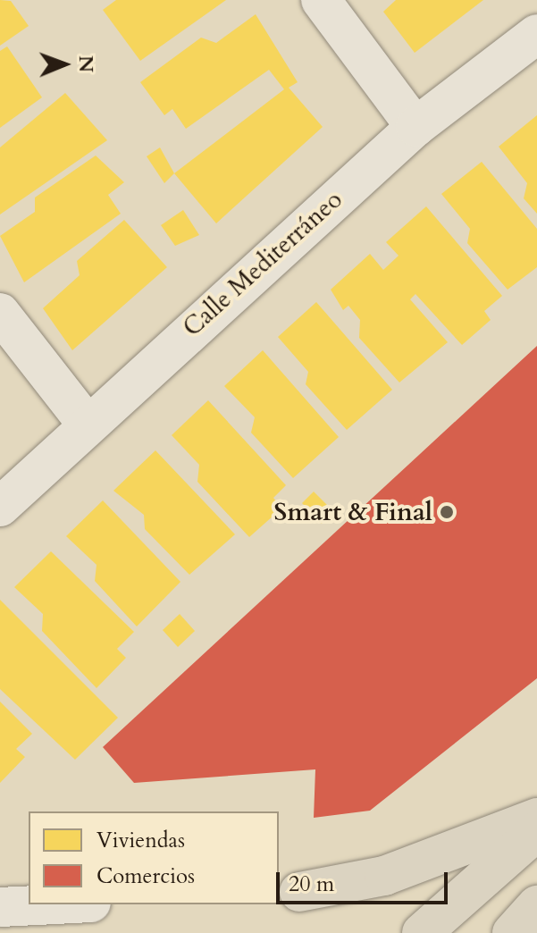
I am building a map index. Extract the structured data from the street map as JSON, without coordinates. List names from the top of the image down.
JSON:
{
  "streets": {
    "street": ["Calle Mediterráneo"]
  },
  "places": ["Smart & Final"],
  "legend": ["Viviendas", "Comercios"],
  "scale_bar": "20 m",
  "north": "right"
}
